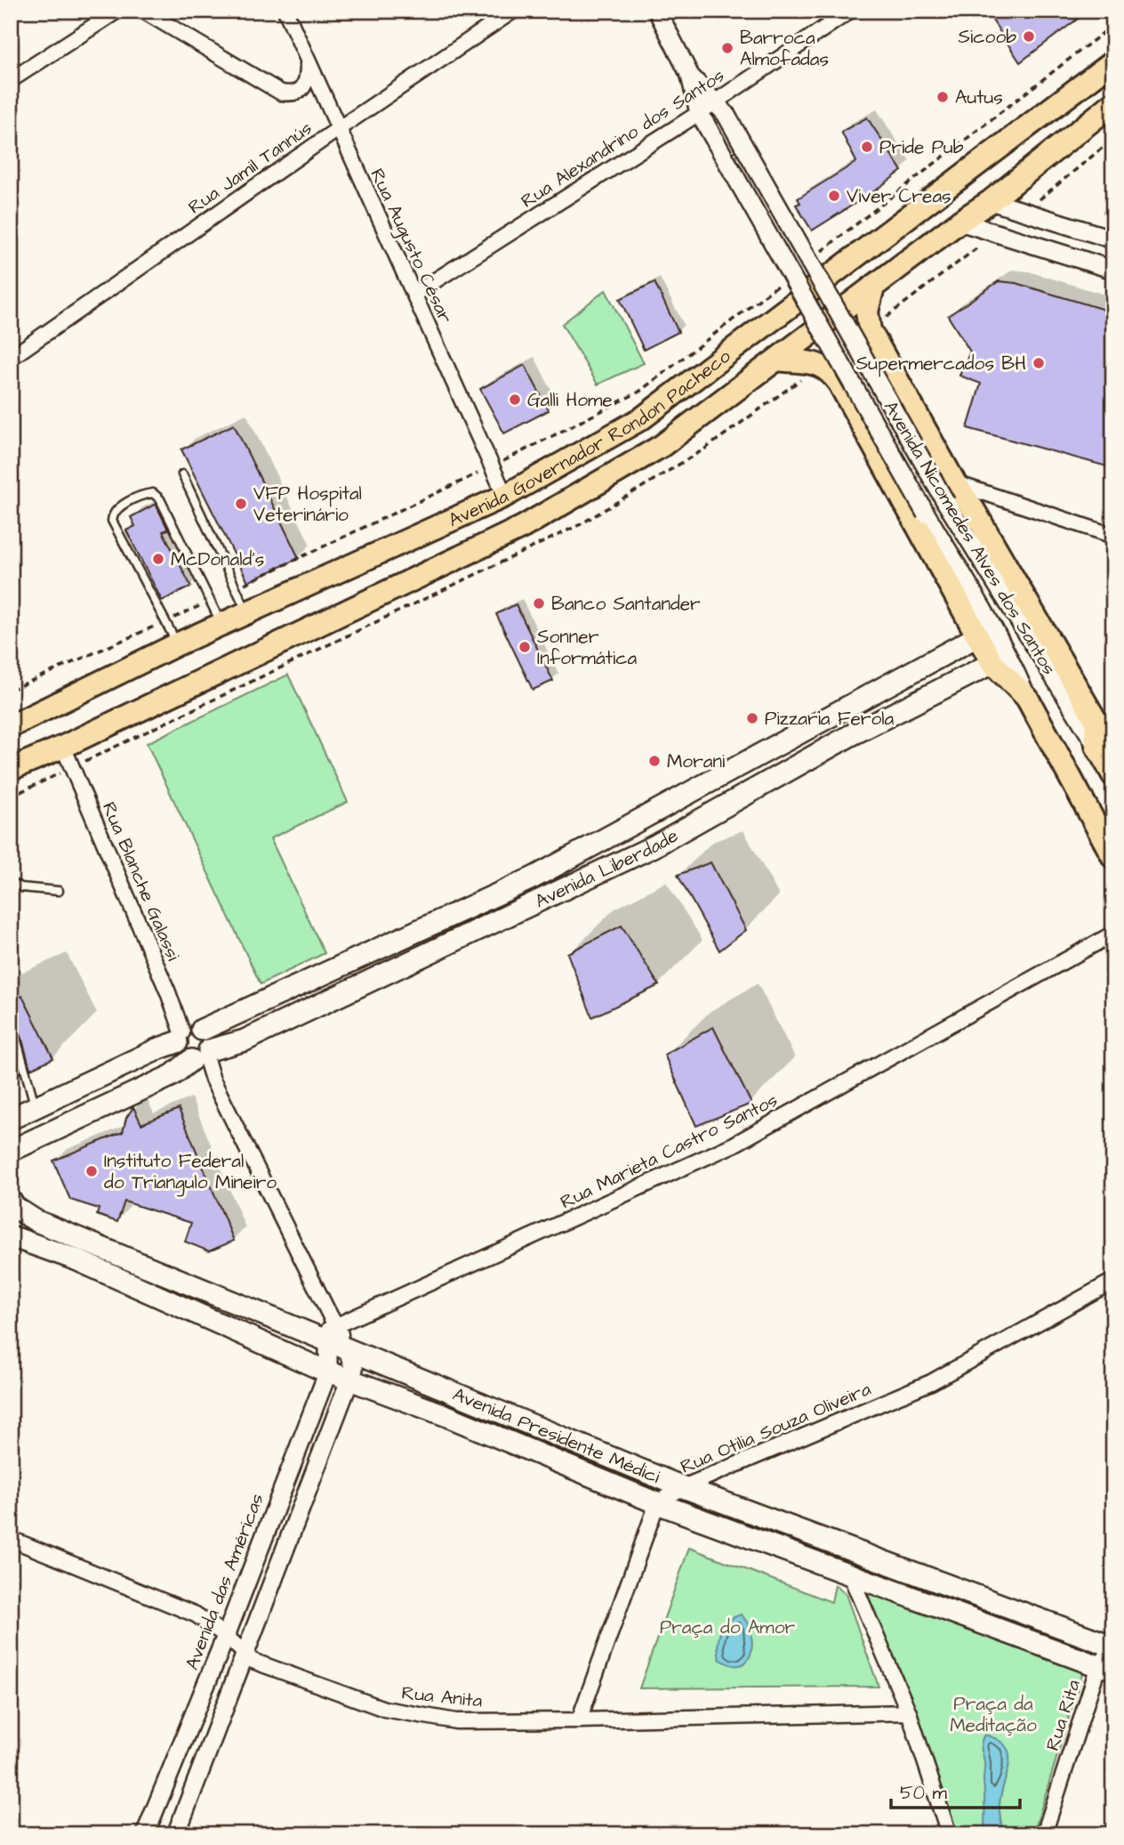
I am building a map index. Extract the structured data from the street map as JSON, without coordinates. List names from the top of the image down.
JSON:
{
  "streets": {
    "main road": [
      "Avenida Governador Rondon Pacheco",
      "Avenida Nicomedes Alves dos Santos",
      "Avenida Liberdade",
      "Avenida Presidente Médici"
    ],
    "street": [
      "Rua Alexandrino dos Santos",
      "Rua Jamil Tannús",
      "Rua Augusto César",
      "Rua Blanche Galassi",
      "Rua Marieta Castro Santos",
      "Rua Otilia Souza Oliveira",
      "Avenida das Américas",
      "Rua Anita",
      "Rua Rita"
    ]
  },
  "crossings": [
    ["Rua Alexandrino dos Santos", "Rua Augusto César"],
    ["Rua Alexandrino dos Santos", "Avenida Nicomedes Alves dos Santos"],
    ["Rua Jamil Tannús", "Rua Augusto César"],
    ["Rua Augusto César", "Avenida Governador Rondon Pacheco"],
    ["Avenida Governador Rondon Pacheco", "Avenida Nicomedes Alves dos Santos"],
    ["Avenida Governador Rondon Pacheco", "Rua Blanche Galassi"],
    ["Avenida Nicomedes Alves dos Santos", "Avenida Liberdade"],
    ["Avenida Liberdade", "Rua Blanche Galassi"],
    ["Rua Marieta Castro Santos", "Avenida Presidente Médici"],
    ["Rua Marieta Castro Santos", "Avenida das Américas"],
    ["Rua Otilia Souza Oliveira", "Avenida Presidente Médici"],
    ["Avenida Presidente Médici", "Avenida das Américas"],
    ["Avenida Presidente Médici", "Rua Rita"],
    ["Avenida das Américas", "Rua Anita"]
  ],
  "parks": ["Praça do Amor", "Praça da Meditação"],
  "places": [
    "Sicoob",
    "Barroca Almofadas",
    "Autus",
    "Pride Pub",
    "Viver Creas",
    "Supermercados BH",
    "Galli Home",
    "VFP Hospital Veterinário",
    "McDonald's",
    "Banco Santander",
    "Sonner Informática",
    "Pizzaria Ferola",
    "Morani",
    "Instituto Federal do Triangulo Mineiro"
  ],
  "scale_bar": "50 m"
}
